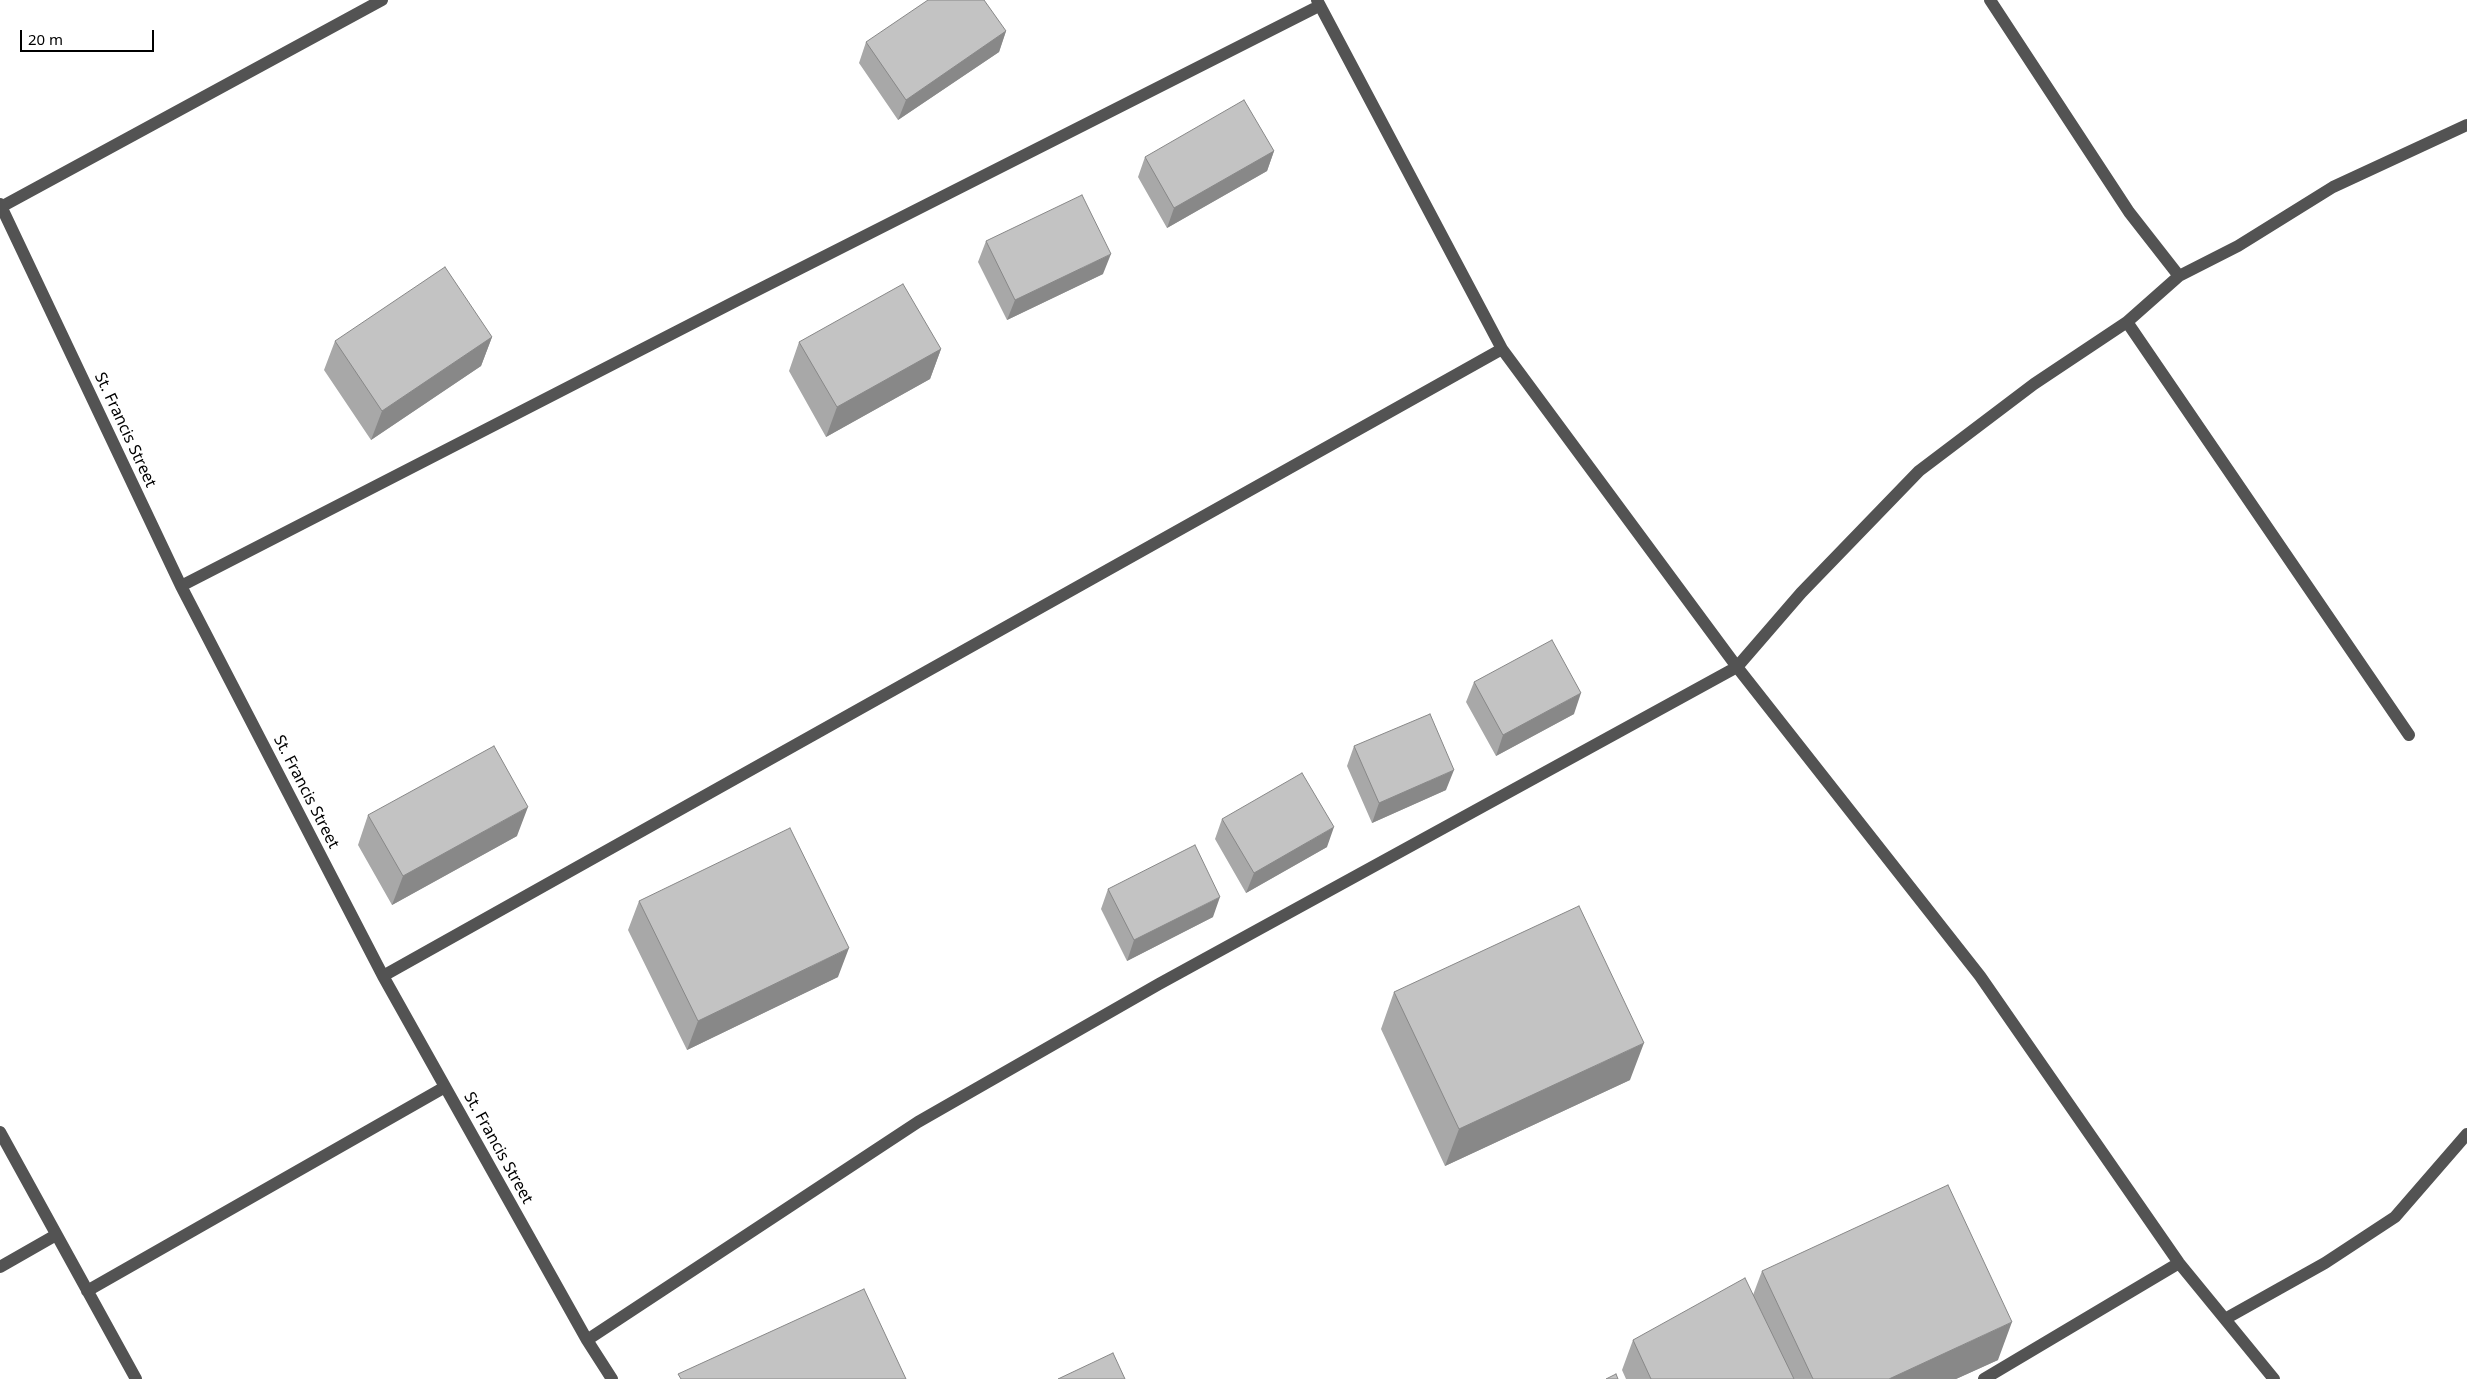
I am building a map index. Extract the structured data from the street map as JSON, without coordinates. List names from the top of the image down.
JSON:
{
  "streets": {
    "street": ["St. Francis Street"]
  },
  "scale_bar": "20 m"
}
